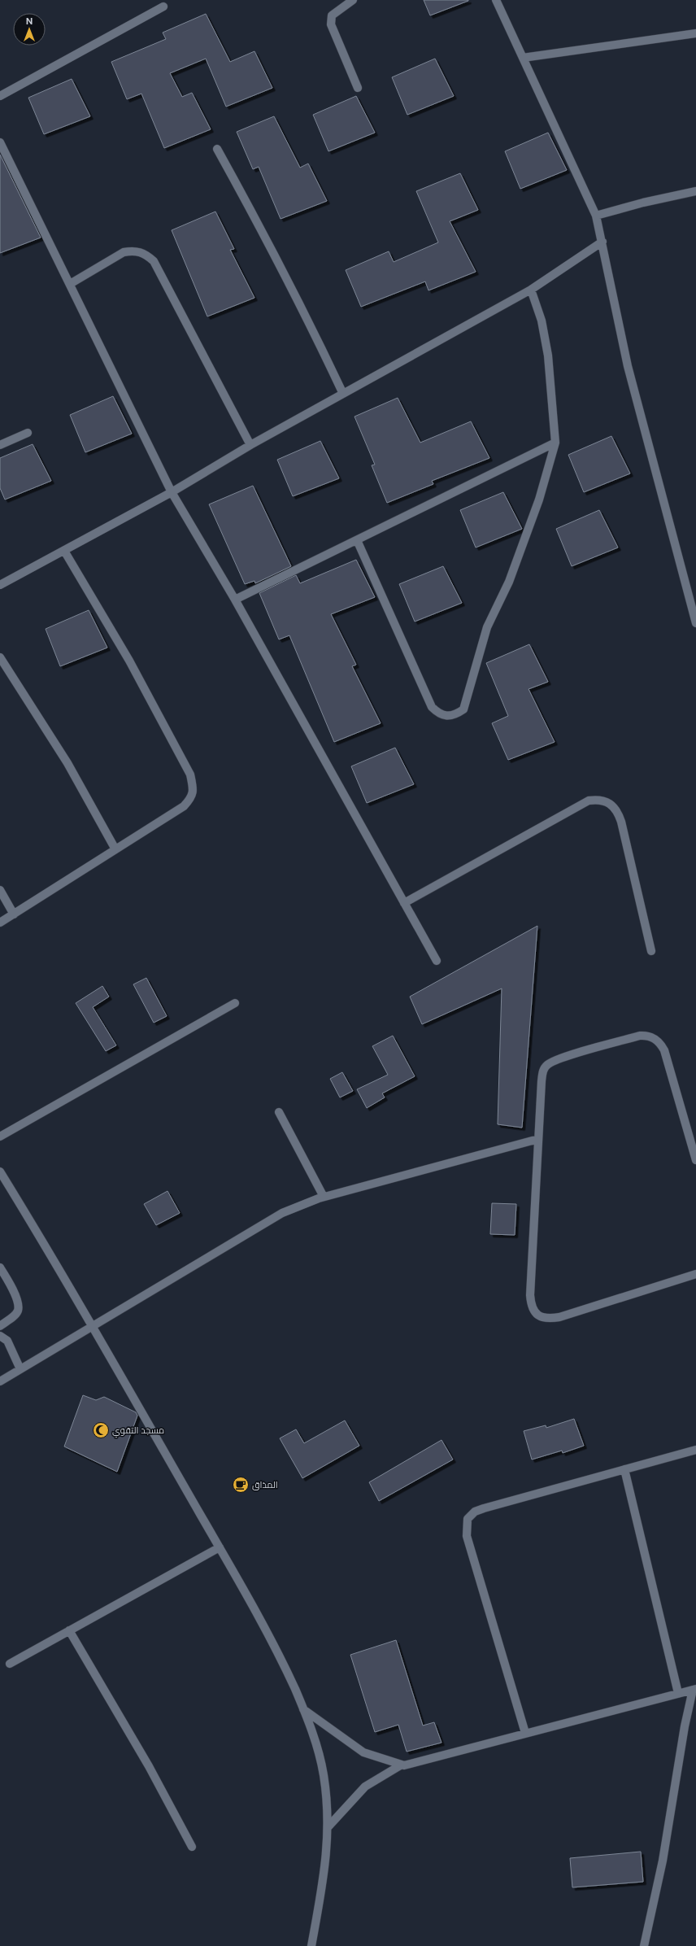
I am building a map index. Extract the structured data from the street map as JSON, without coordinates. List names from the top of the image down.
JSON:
{
  "places": {
    "mosque": ["مسجد التقوي"],
    "cafe": ["المذاق"]
  },
  "north": "top"
}
